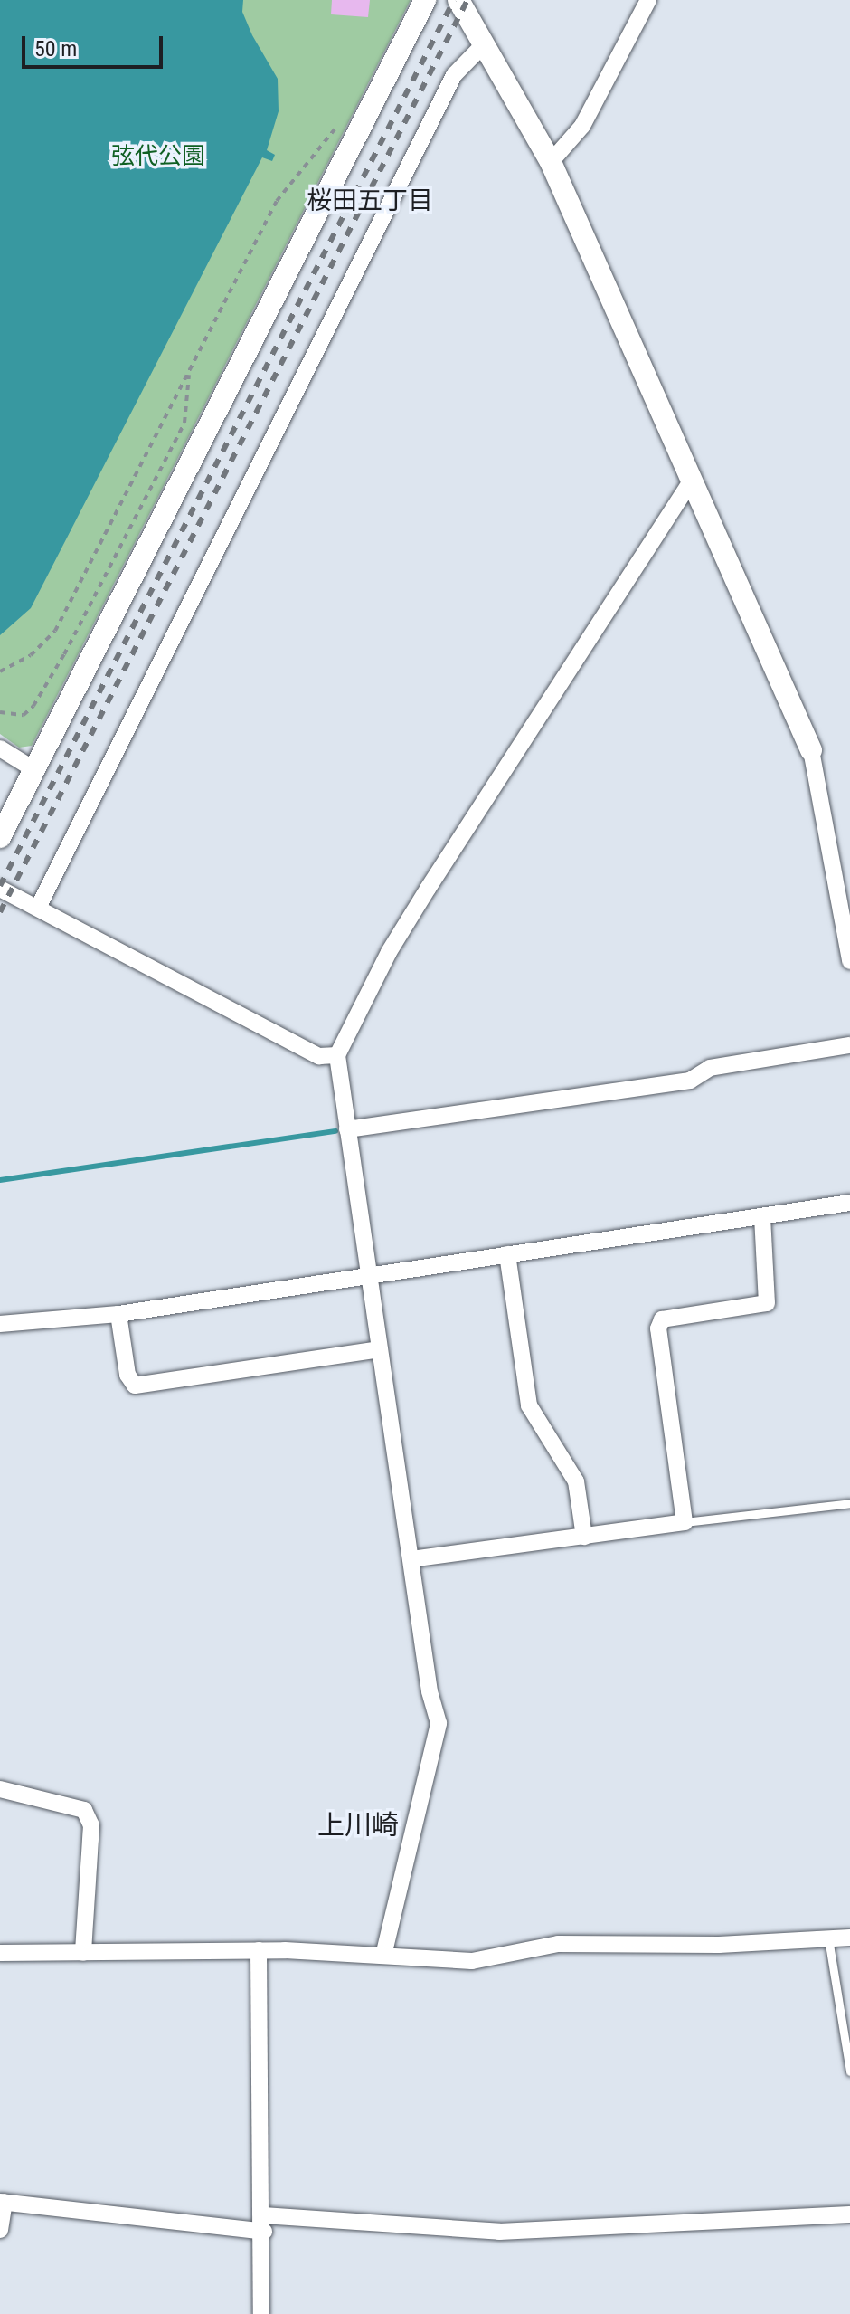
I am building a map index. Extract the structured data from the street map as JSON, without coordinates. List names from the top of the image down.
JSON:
{
  "districts": ["桜田五丁目", "上川崎"],
  "parks": ["弦代公園"],
  "scale_bar": "50 m"
}
